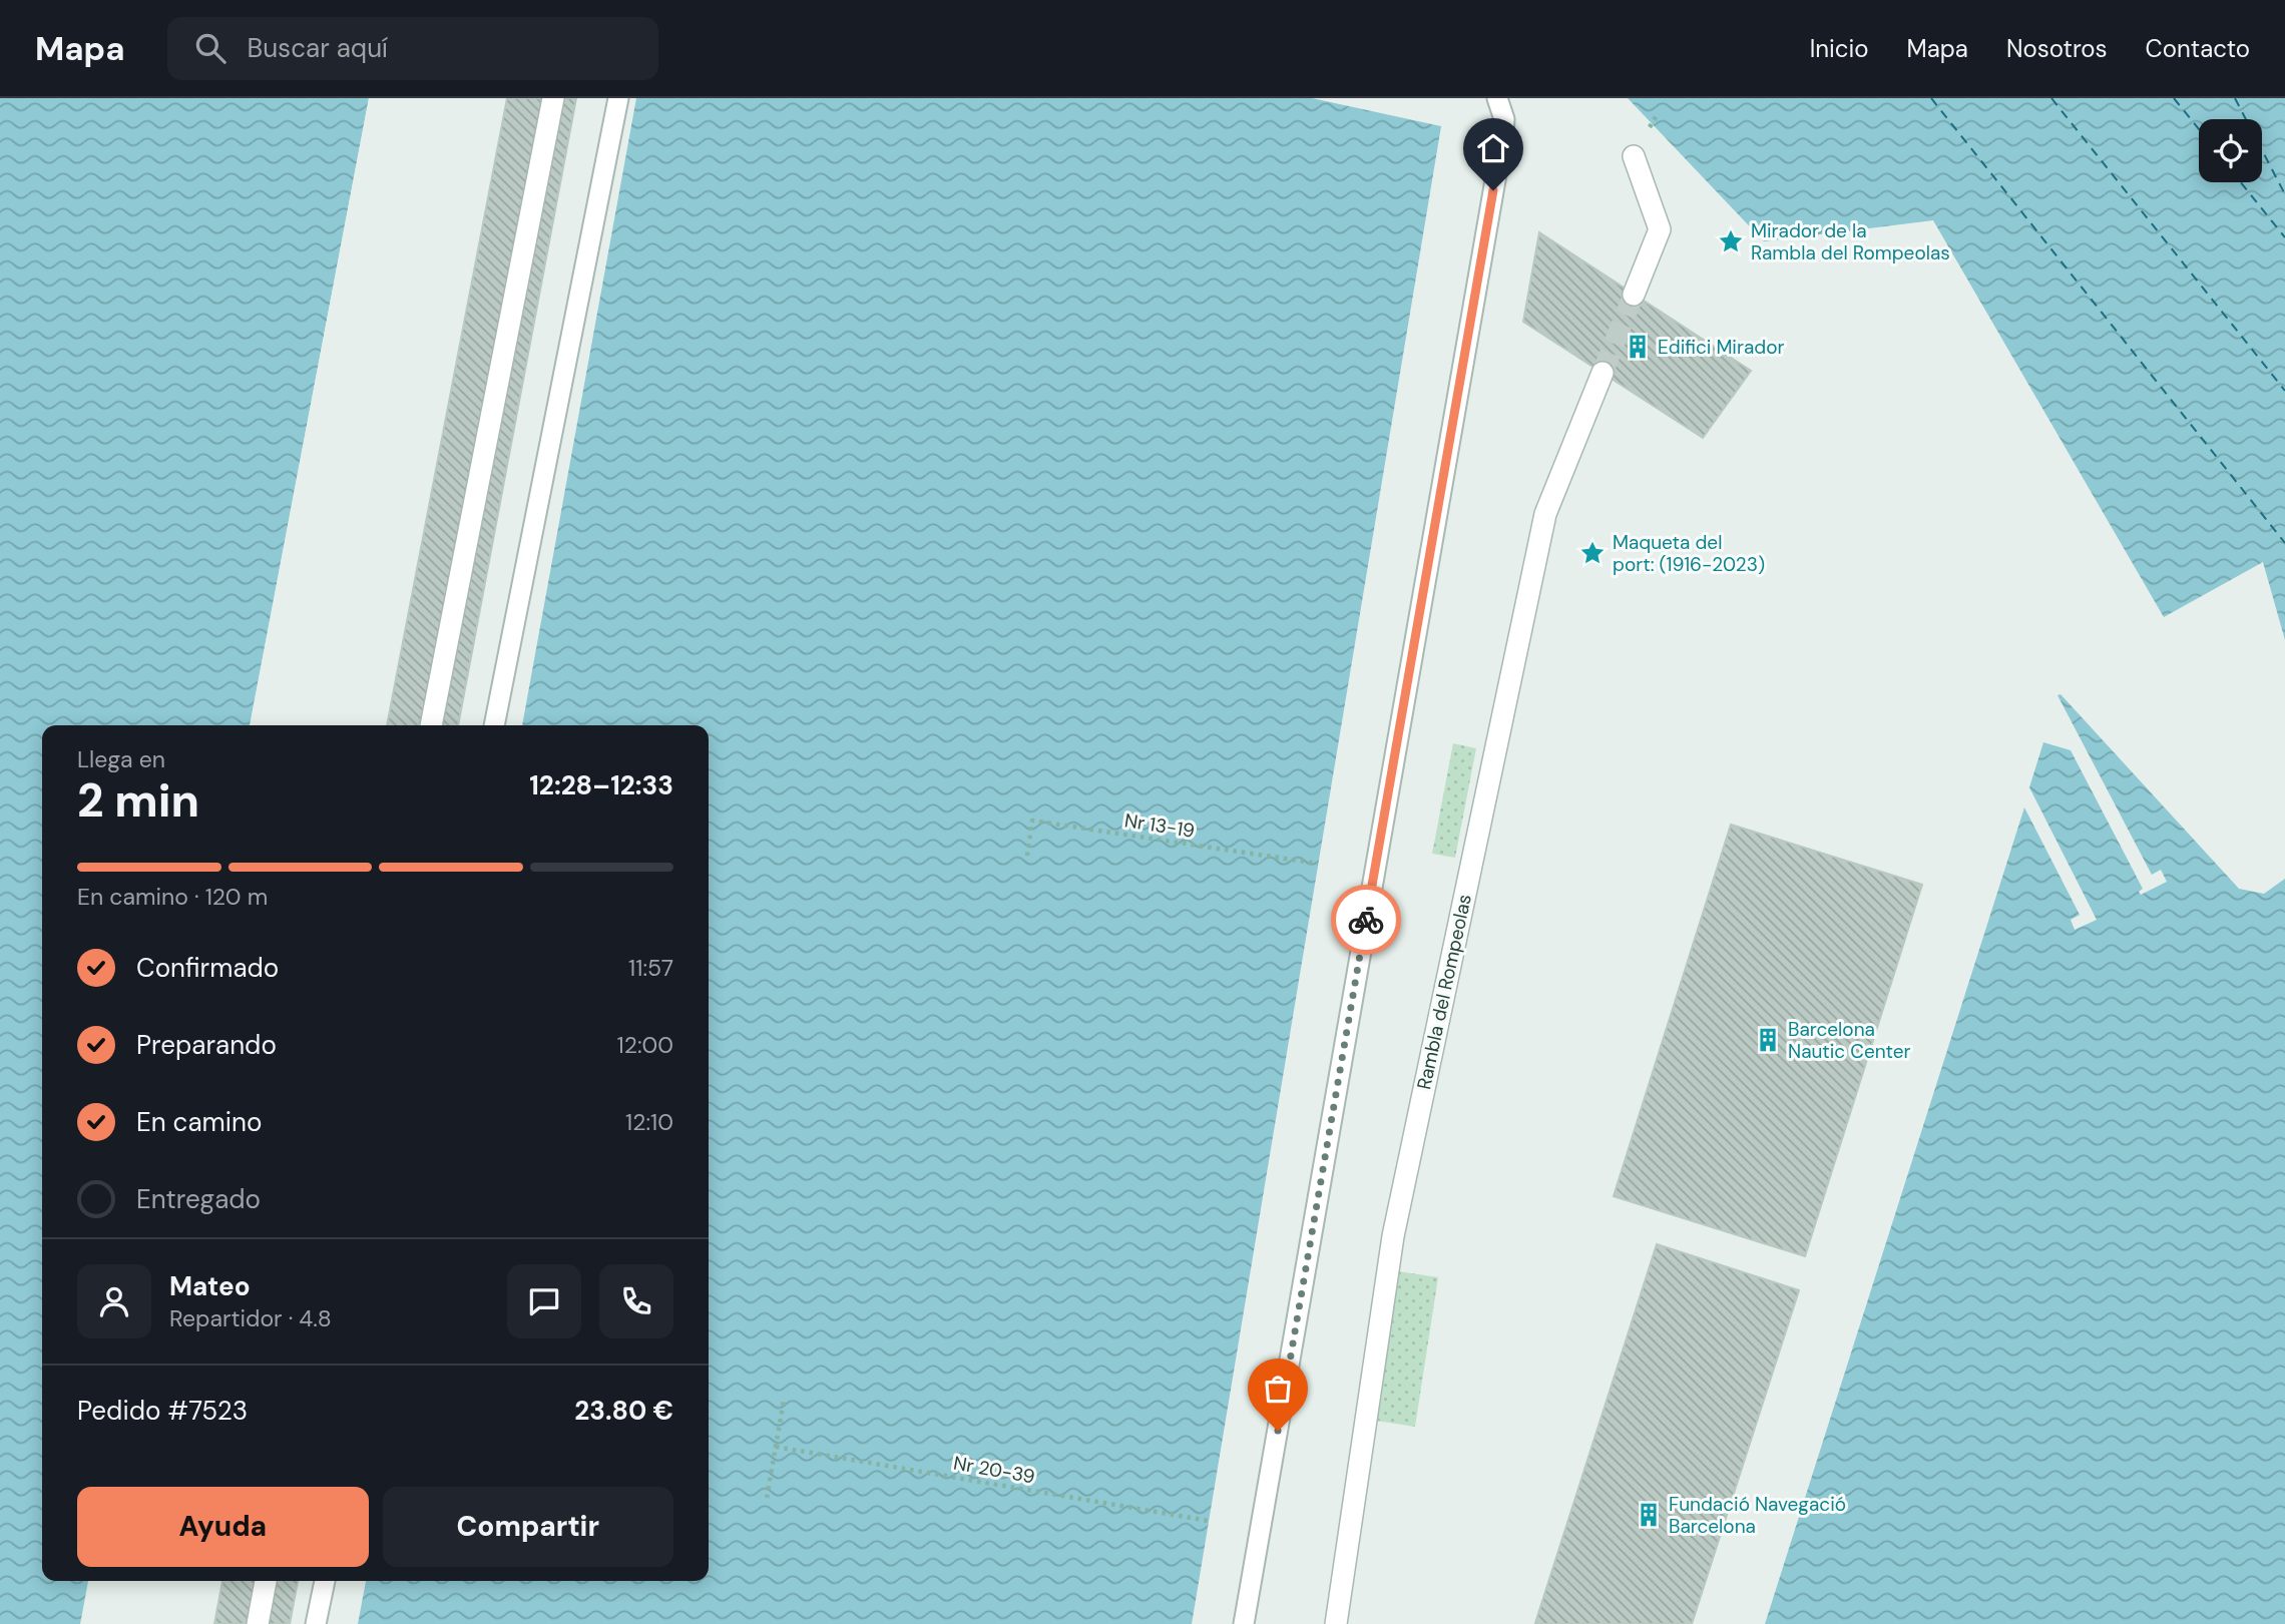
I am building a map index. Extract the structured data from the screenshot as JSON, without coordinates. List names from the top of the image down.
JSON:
{
  "streets": {
    "street": ["Rambla del Rompeolas"],
    "path": ["Nr 13-19", "Nr 20-39"]
  },
  "places": {
    "place": ["Mirador de la Rambla del Rompeolas", "Maqueta del port: (1916-2023)"],
    "building": ["Edifici Mirador", "Barcelona Nautic Center", "Fundació Navegació Barcelona"]
  },
  "page": {
    "header": "Mapa",
    "search": "Buscar aquí",
    "nav": [
      "Inicio",
      "Mapa",
      "Nosotros",
      "Contacto"
    ],
    "heading": ["2 min", "Llega en", "12:28–12:33"],
    "panel": [
      "Mateo",
      "Repartidor · 4.8",
      "Pedido #7523",
      "23.80 €"
    ],
    "bar": "En camino · 120 m",
    "list": [
      ["Confirmado", "11:57"],
      ["Preparando", "12:00"],
      ["En camino", "12:10"],
      "Entregado"
    ],
    "buttons": ["Ayuda", "Compartir"]
  }
}
